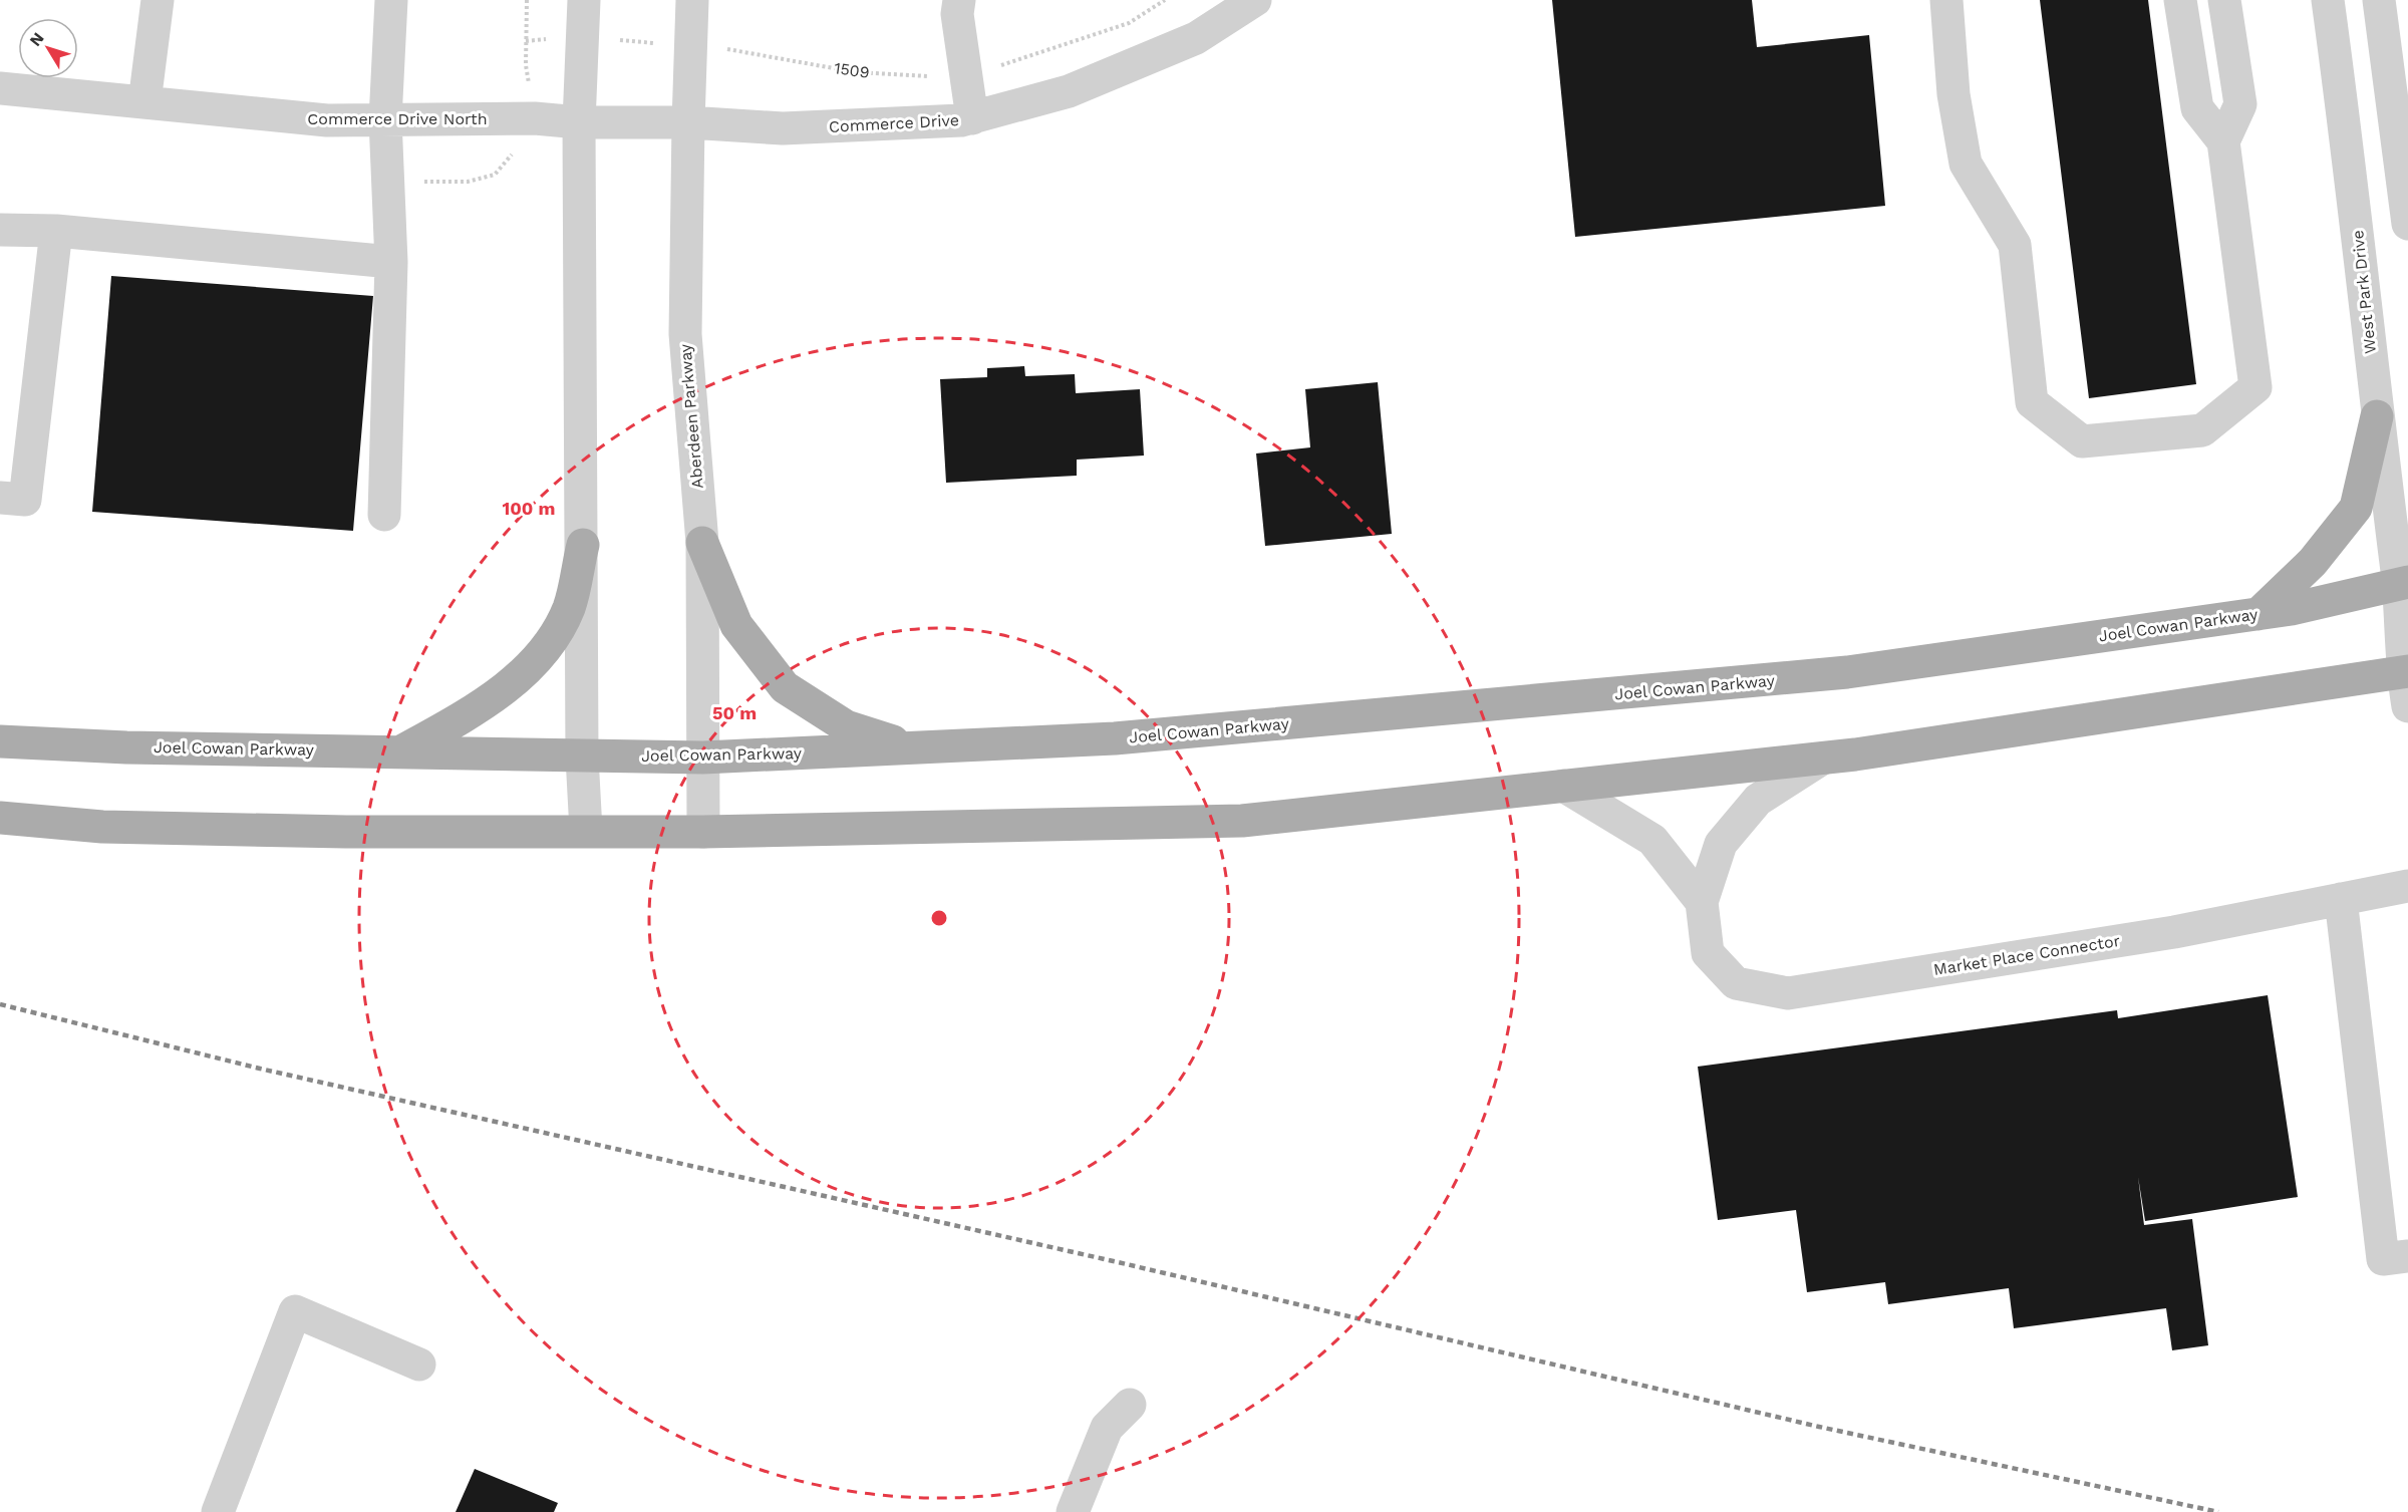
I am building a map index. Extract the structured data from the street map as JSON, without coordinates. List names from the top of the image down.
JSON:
{
  "streets": {
    "main road": ["Joel Cowan Parkway"],
    "street": [
      "Commerce Drive North",
      "Commerce Drive",
      "West Park Drive",
      "Aberdeen Parkway",
      "Market Place Connector"
    ],
    "path": ["1509"]
  },
  "crossings": [
    ["1509", "Aberdeen Parkway"],
    ["Commerce Drive North", "Commerce Drive"],
    ["Commerce Drive North", "Aberdeen Parkway"],
    ["Commerce Drive", "Aberdeen Parkway"],
    ["West Park Drive", "Joel Cowan Parkway"],
    ["Aberdeen Parkway", "Joel Cowan Parkway"]
  ],
  "north": "top left",
  "rings": ["100 m", "50 m"]
}
